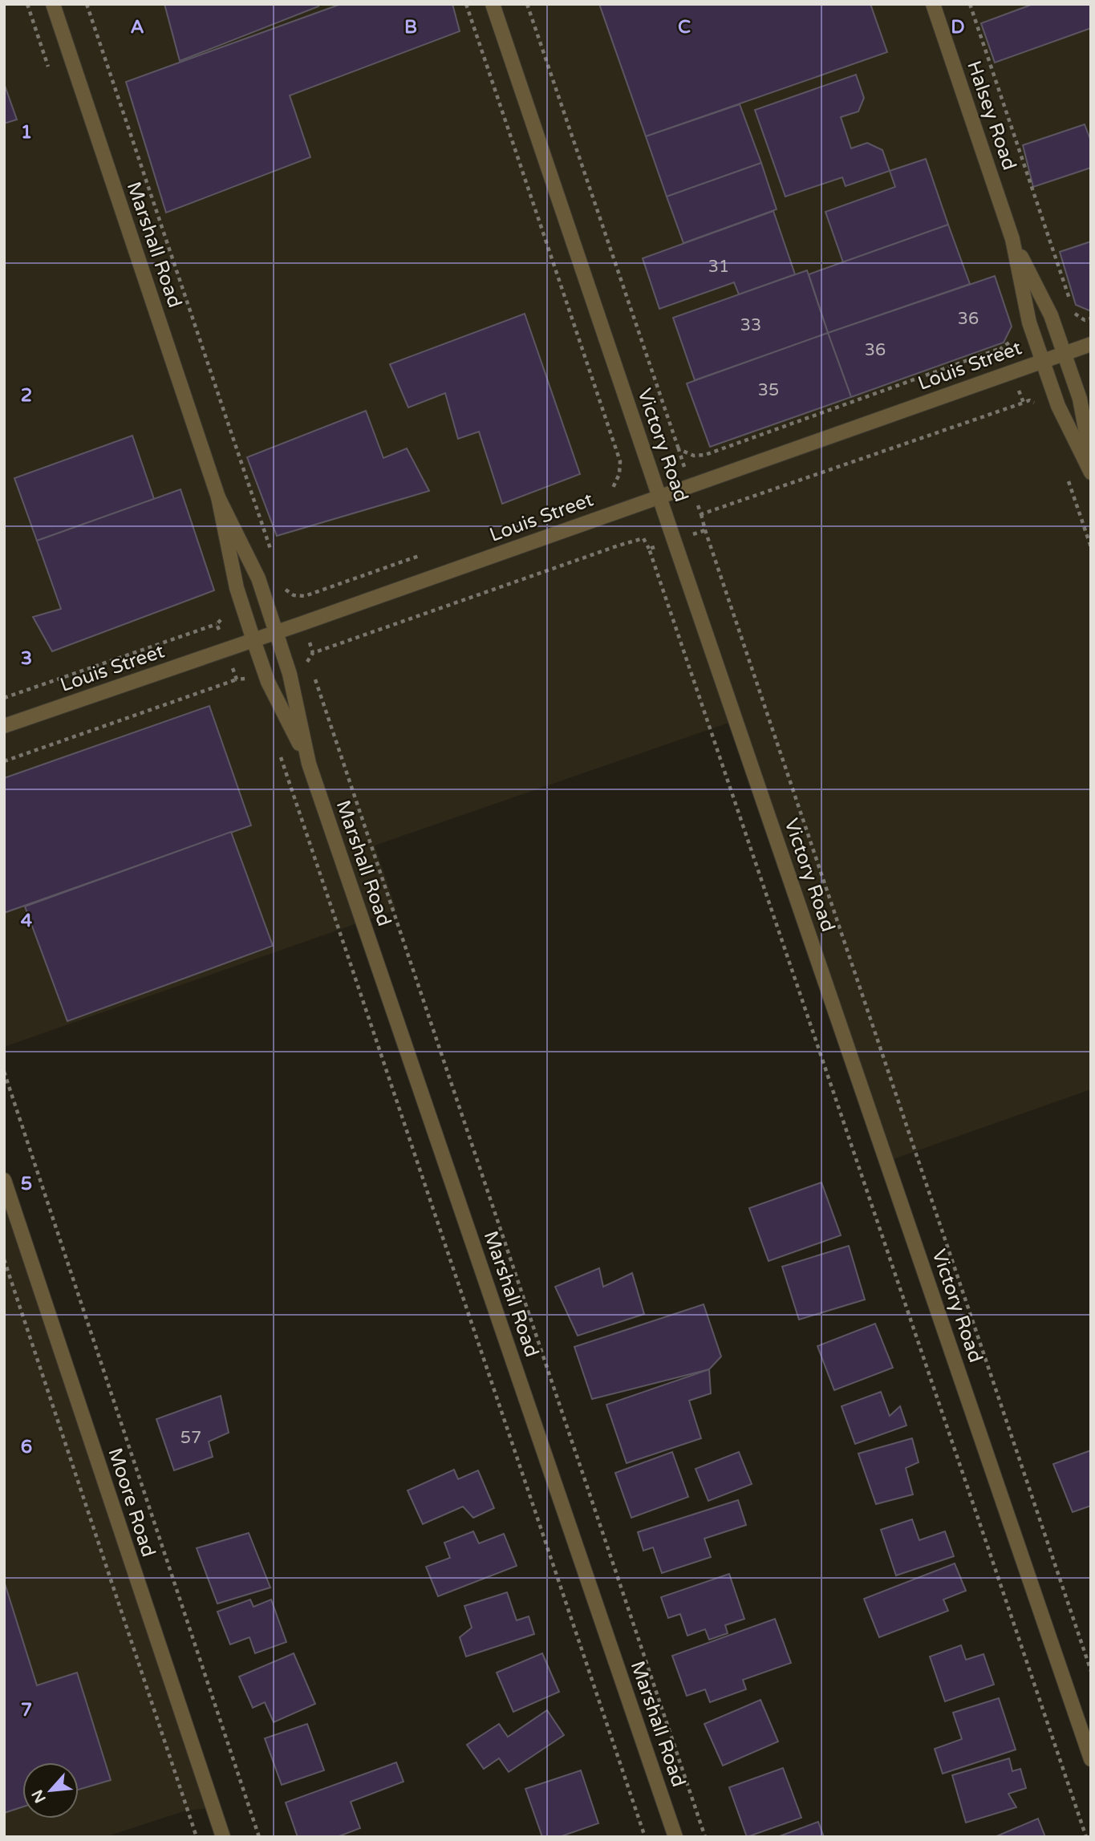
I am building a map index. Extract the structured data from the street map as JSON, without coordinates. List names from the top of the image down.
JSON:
{
  "streets": {
    "street": [
      "Halsey Road",
      "Marshall Road",
      "Louis Street",
      "Victory Road",
      "Moore Road"
    ]
  },
  "crossings": [
    ["Halsey Road", "Louis Street"],
    ["Marshall Road", "Louis Street"],
    ["Louis Street", "Victory Road"]
  ],
  "house_numbers": [
    "31",
    "36",
    "33",
    "36",
    "35",
    "57"
  ],
  "north": "bottom left",
  "grid": {
    "columns": [
      "A",
      "B",
      "C",
      "D"
    ],
    "rows": [
      "1",
      "2",
      "3",
      "4",
      "5",
      "6",
      "7"
    ]
  }
}
